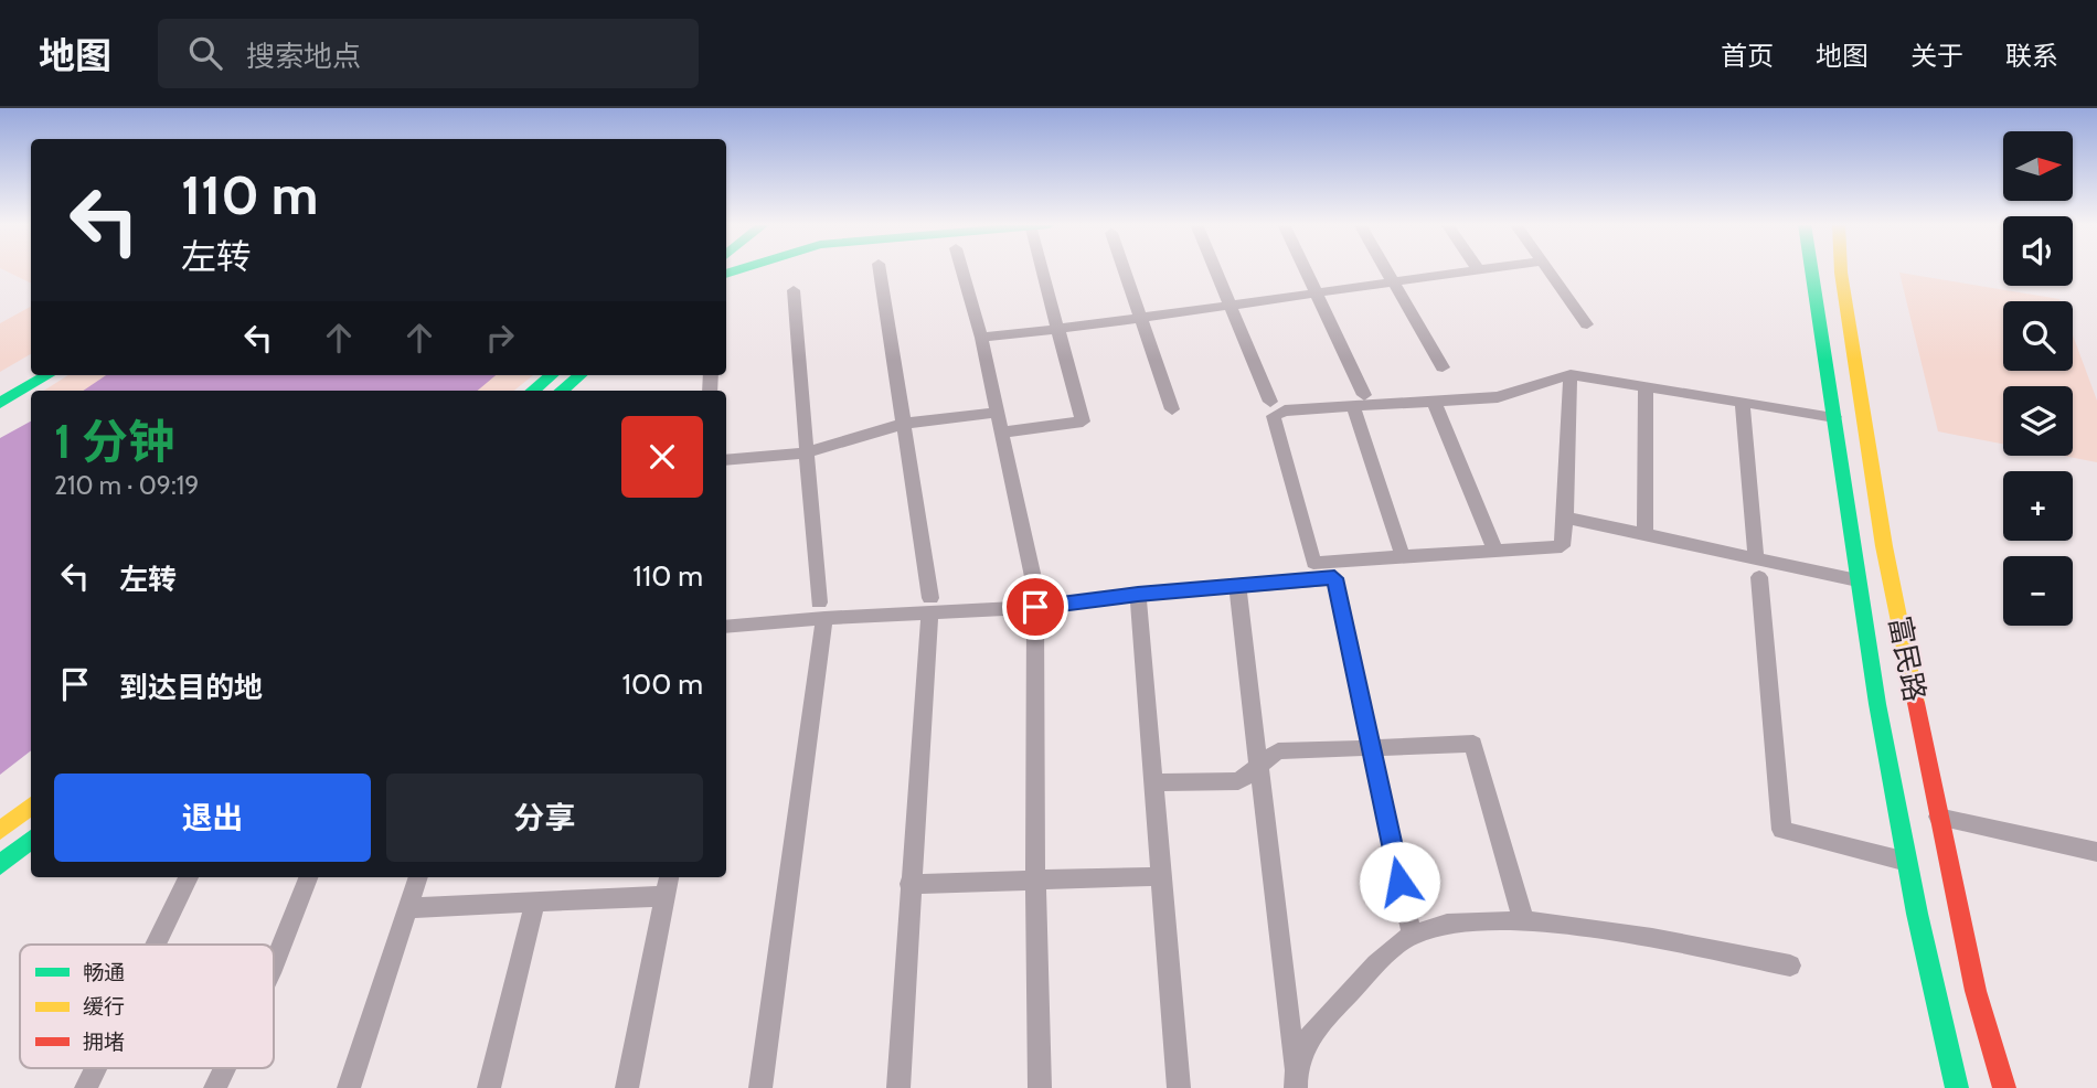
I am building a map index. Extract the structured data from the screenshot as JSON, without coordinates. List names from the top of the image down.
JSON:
{
  "streets": {
    "main road": ["富民路"]
  },
  "legend": ["畅通", "缓行", "拥堵"],
  "north": "right",
  "page": {
    "header": "地图",
    "search": "搜索地点",
    "nav": [
      "首页",
      "地图",
      "关于",
      "联系"
    ],
    "map_buttons": ["+", "−"],
    "turn": ["110 m", "左转"],
    "heading": ["1 分钟", "210 m · 09:19"],
    "list": [
      {
        "name": "左转",
        "value": "110 m"
      },
      {
        "name": "到达目的地",
        "value": "100 m"
      }
    ],
    "buttons": ["退出", "分享"]
  }
}
